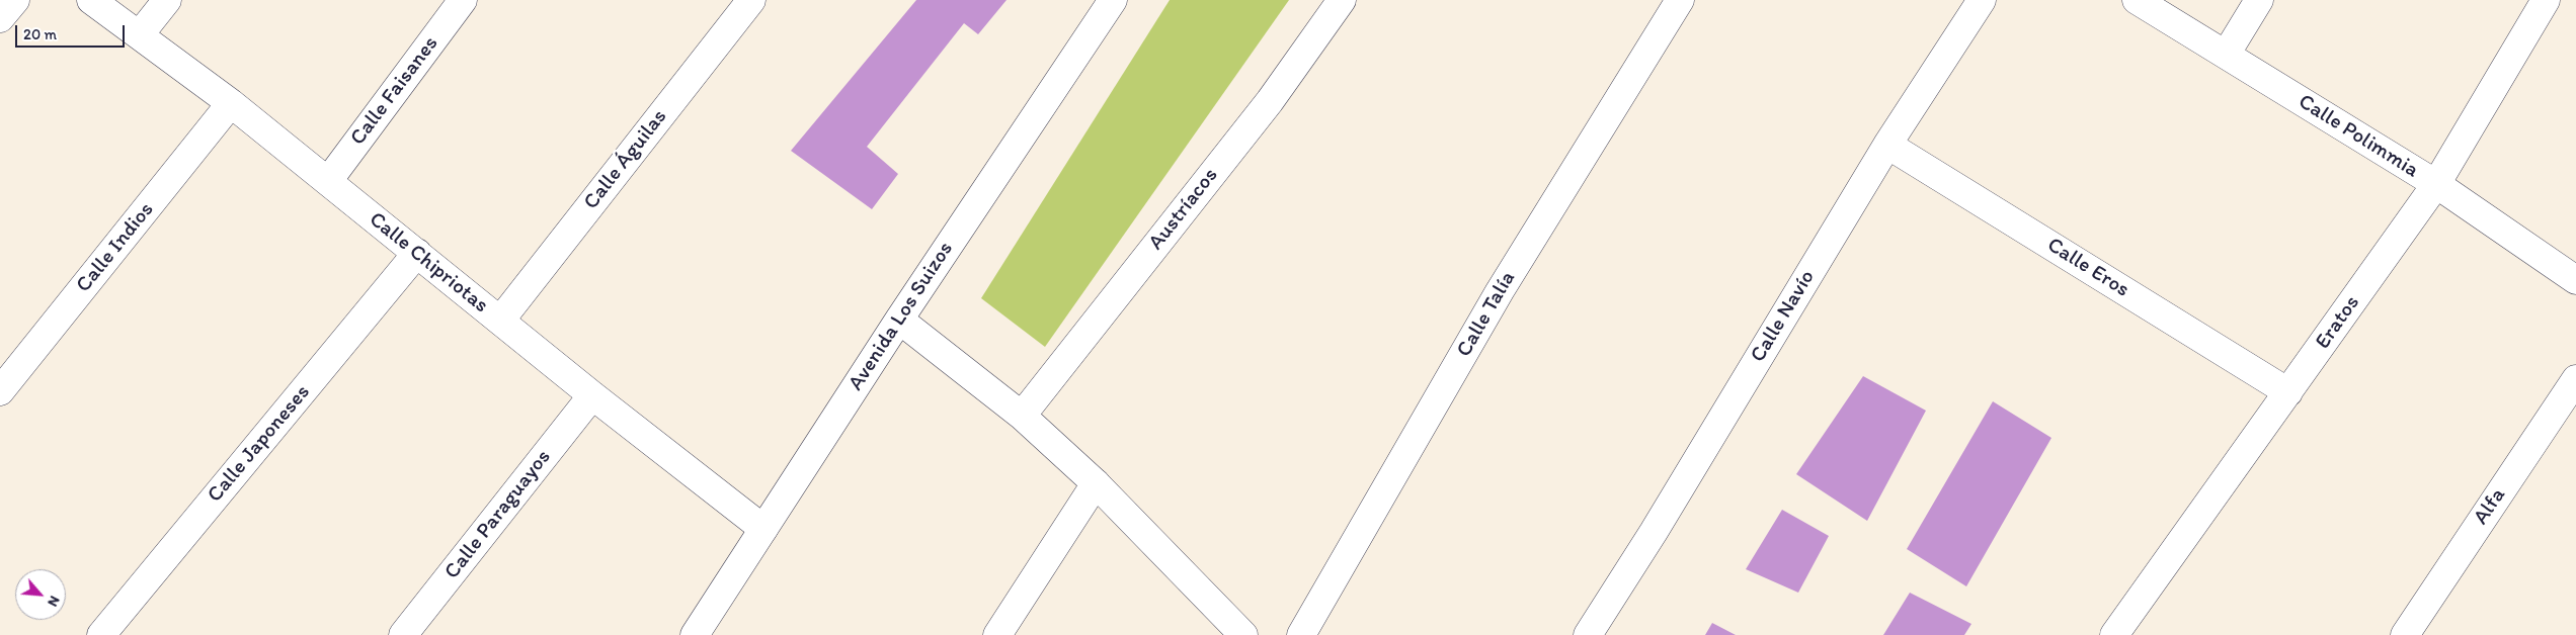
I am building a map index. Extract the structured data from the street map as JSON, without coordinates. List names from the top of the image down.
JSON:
{
  "streets": {
    "street": [
      "Calle Faisanes",
      "Calle Polimmia",
      "Calle Águilas",
      "Austríacos",
      "Calle Indios",
      "Calle Chipriotas",
      "Calle Eros",
      "Calle Talía",
      "Avenida Los Suizos",
      "Calle Navío",
      "Eratos",
      "Calle Japoneses",
      "Alfa",
      "Calle Paraguayos"
    ]
  },
  "crossings": [
    ["Calle Faisanes", "Calle Chipriotas"],
    ["Calle Polimmia", "Eratos"],
    ["Calle Águilas", "Calle Chipriotas"],
    ["Calle Indios", "Calle Chipriotas"],
    ["Calle Chipriotas", "Avenida Los Suizos"],
    ["Calle Chipriotas", "Calle Japoneses"],
    ["Calle Chipriotas", "Calle Paraguayos"],
    ["Calle Eros", "Calle Navío"],
    ["Calle Eros", "Eratos"]
  ],
  "scale_bar": "20 m",
  "north": "bottom right"
}
